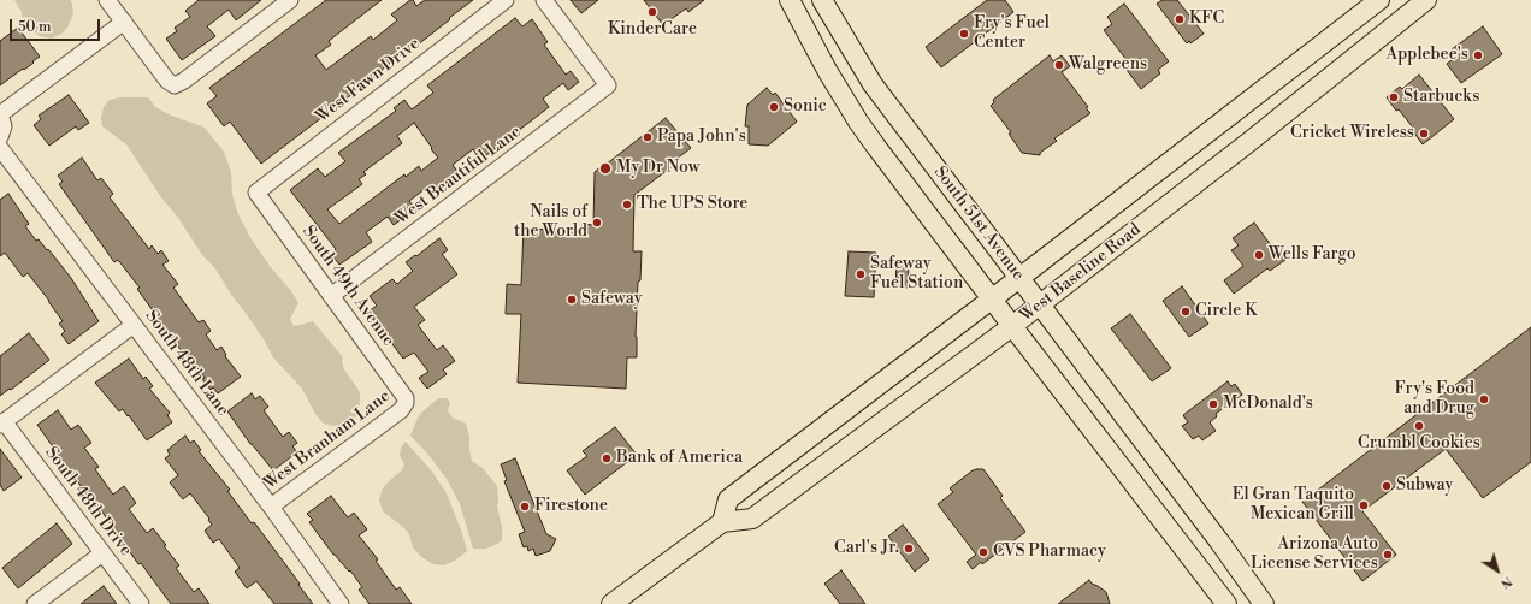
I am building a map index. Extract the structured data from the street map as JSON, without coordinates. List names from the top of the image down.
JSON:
{
  "streets": {
    "main road": ["South 51st Avenue", "West Baseline Road"],
    "street": [
      "West Fawn Drive",
      "West Beautiful Lane",
      "South 49th Avenue",
      "South 48th Lane",
      "West Branham Lane",
      "South 48th Drive"
    ]
  },
  "crossings": [
    ["West Fawn Drive", "South 49th Avenue"],
    ["West Beautiful Lane", "South 49th Avenue"],
    ["South 51st Avenue", "West Baseline Road"],
    ["South 49th Avenue", "West Branham Lane"],
    ["South 48th Lane", "West Branham Lane"]
  ],
  "places": [
    "KinderCare",
    "KFC",
    "Fry's Fuel Center",
    "Applebee's",
    "Walgreens",
    "Starbucks",
    "Sonic",
    "Cricket Wireless",
    "Papa John's",
    "My Dr Now",
    "The UPS Store",
    "Nails of the World",
    "Wells Fargo",
    "Safeway Fuel Station",
    "Safeway",
    "Circle K",
    "Fry's Food and Drug",
    "McDonald's",
    "Crumbl Cookies",
    "Bank of America",
    "Subway",
    "El Gran Taquito Mexican Grill",
    "Firestone",
    "Carl's Jr.",
    "CVS Pharmacy",
    "Arizona Auto License Services"
  ],
  "scale_bar": "50 m",
  "north": "bottom right"
}
